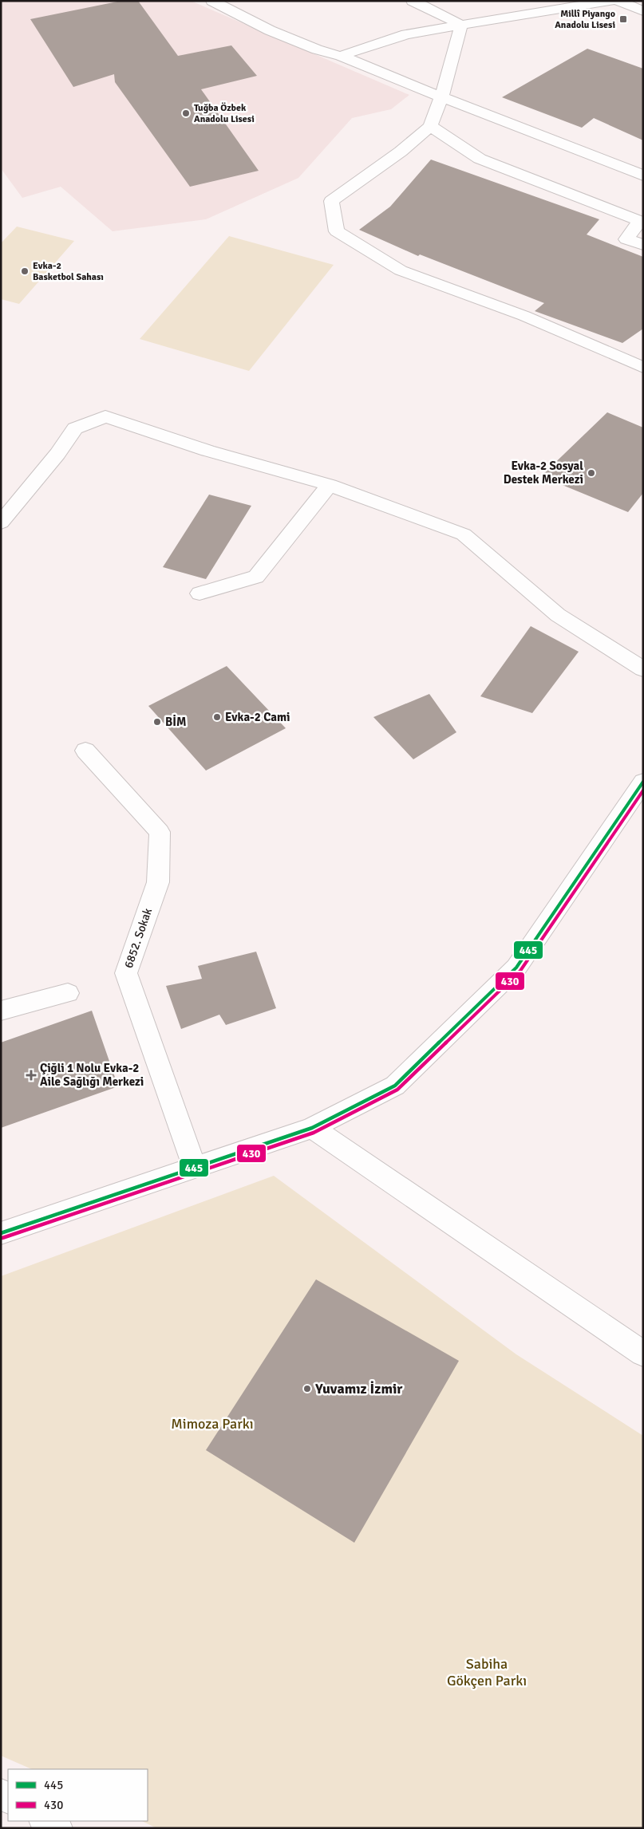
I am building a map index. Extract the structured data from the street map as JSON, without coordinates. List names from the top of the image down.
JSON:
{
  "streets": {
    "street": ["6852. Sokak"]
  },
  "parks": ["Mimoza Parkı", "Sabiha Gökçen Parkı"],
  "places": {
    "transit": ["Millî Piyango Anadolu Lisesi"],
    "other": [
      "Tuğba Özbek Anadolu Lisesi",
      "Evka-2 Basketbol Sahası",
      "Evka-2 Sosyal Destek Merkezi",
      "Evka-2 Cami",
      "BİM",
      "Yuvamız İzmir"
    ],
    "health": ["Çiğli 1 Nolu Evka-2 Aile Sağlığı Merkezi"]
  },
  "lines": ["transit line 445", "transit line 430"],
  "legend": ["445", "430"]
}
